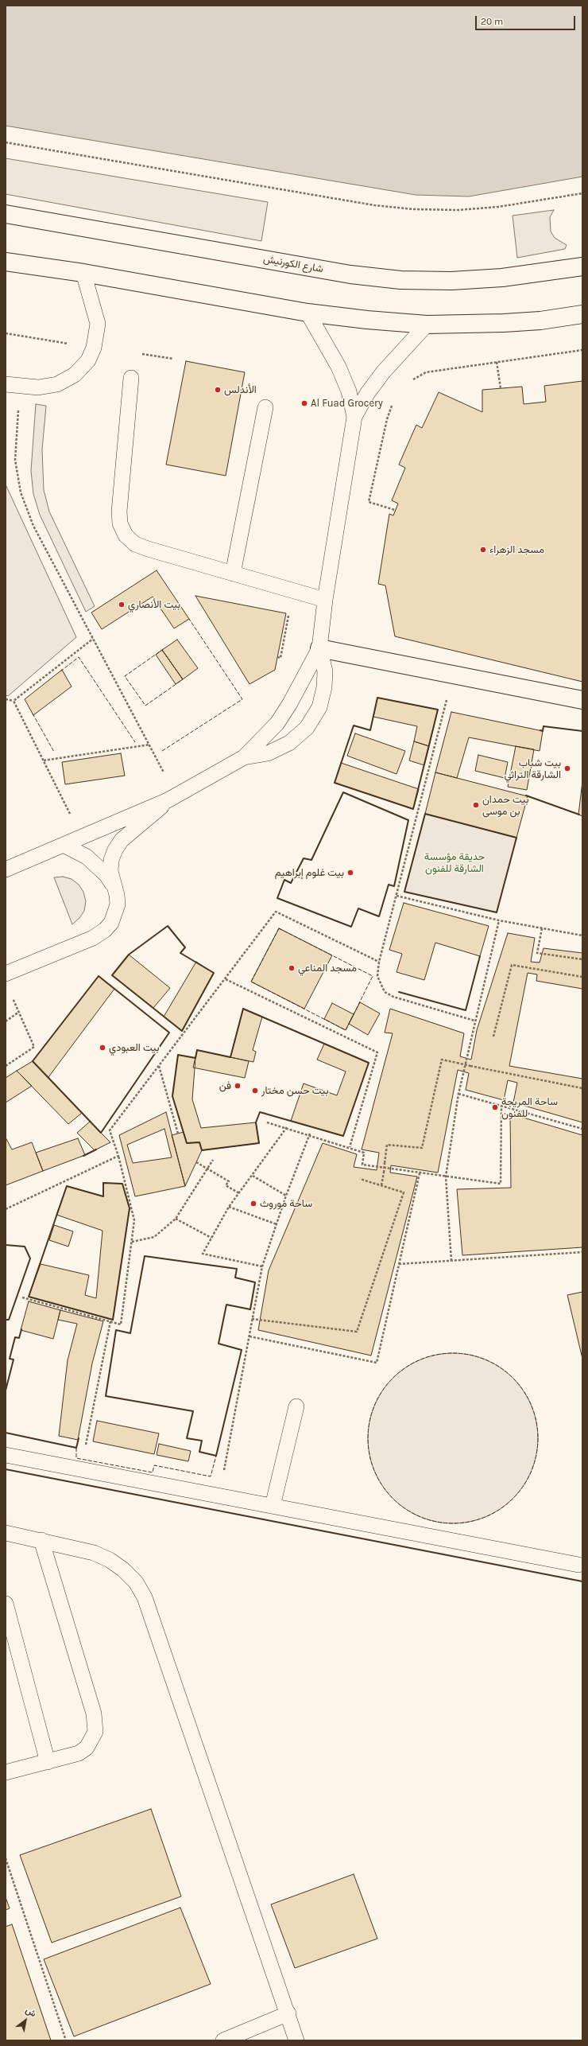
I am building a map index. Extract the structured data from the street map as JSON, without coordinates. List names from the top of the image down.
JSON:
{
  "streets": {
    "main road": ["شارع الكورنيش"]
  },
  "parks": ["حديقة مؤسسة الشارقة للفنون"],
  "places": [
    "الأندلس",
    "Al Fuad Grocery",
    "مسجد الزهراء",
    "بيت الأنصاري",
    "بيت شباب الشارقة التراثي",
    "بيت حمدان بن موسى",
    "بيت غلوم إبراهيم",
    "مسجد المناعي",
    "بيت العبودي",
    "فن",
    "بيت حسن مختار",
    "ساحة المريجة للفنون",
    "ساحة موروث"
  ],
  "scale_bar": "20 m",
  "north": "top right"
}
